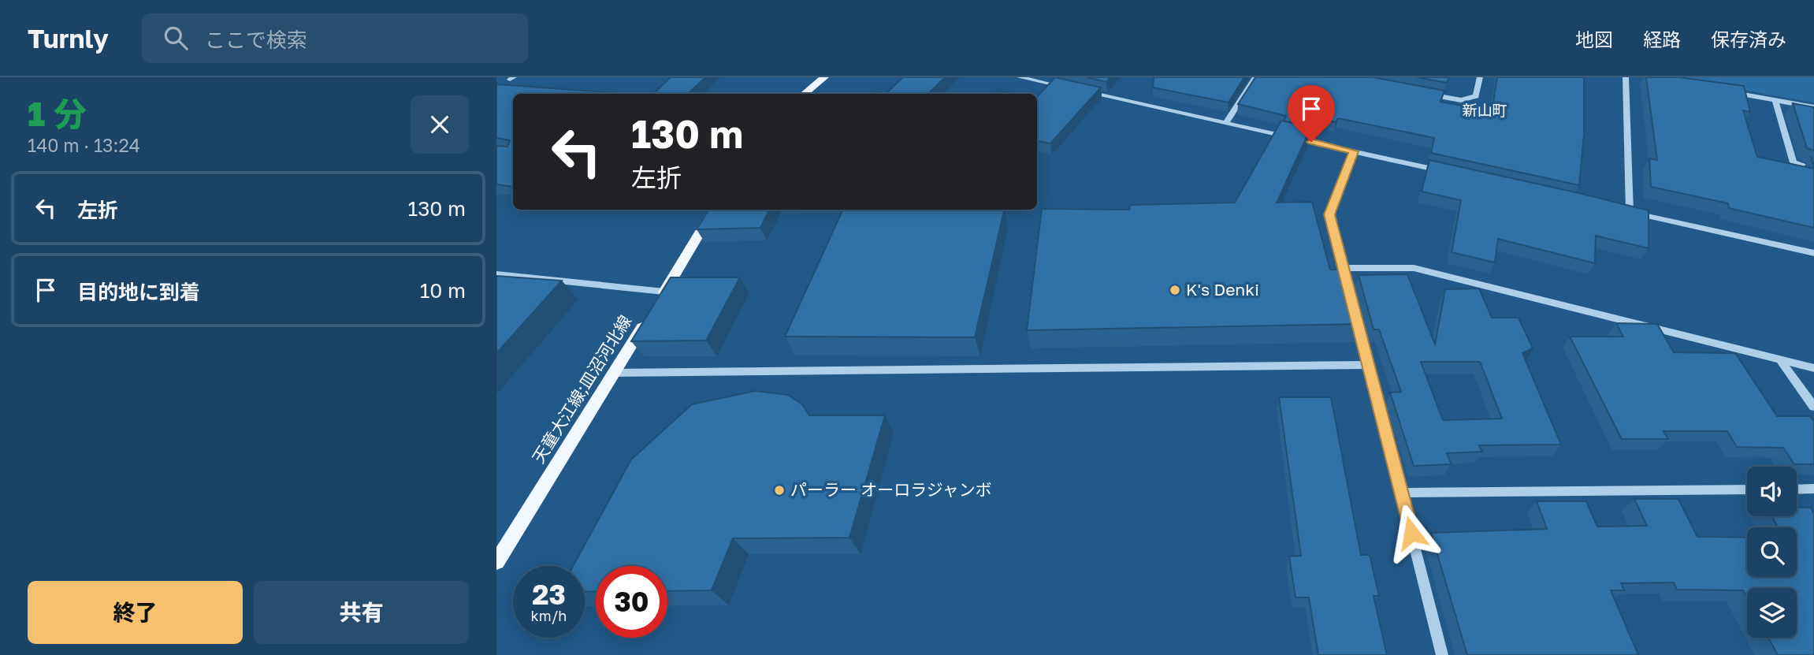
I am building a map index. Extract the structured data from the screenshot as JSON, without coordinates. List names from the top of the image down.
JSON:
{
  "streets": {
    "main road": ["天童大江線;皿沼河北線"]
  },
  "districts": ["新山町"],
  "places": ["K's Denki", "パーラー オーロラジャンボ"],
  "page": {
    "header": "Turnly",
    "search": "ここで検索",
    "nav": ["地図", "経路", "保存済み"],
    "heading": ["1 分", "140 m · 13:24"],
    "turn": ["130 m", "左折"],
    "list": [
      {
        "name": "左折",
        "value": "130 m"
      },
      {
        "name": "目的地に到着",
        "value": "10 m"
      }
    ],
    "speed": "23 km/h",
    "limit": "30",
    "buttons": ["終了", "共有"]
  }
}
